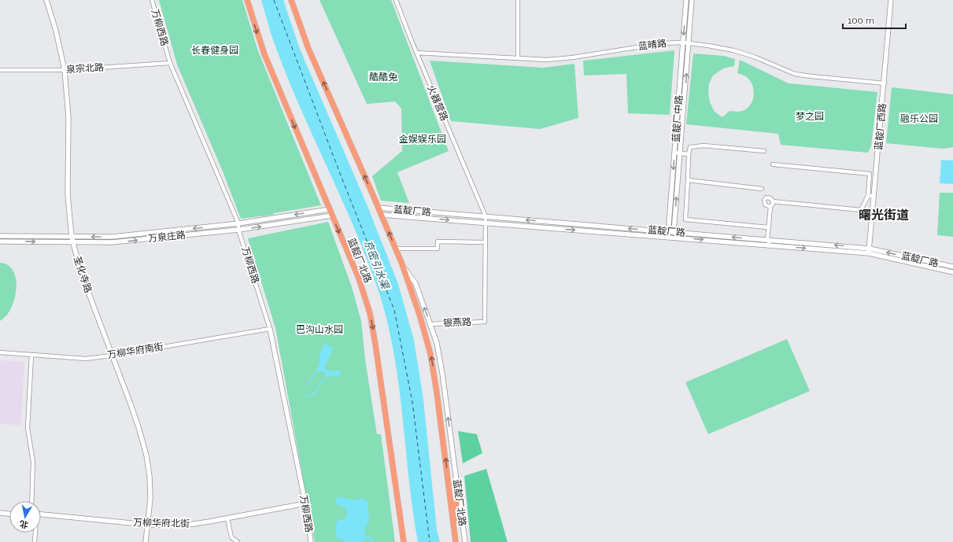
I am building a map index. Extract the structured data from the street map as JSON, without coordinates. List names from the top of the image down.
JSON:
{
  "streets": {
    "highway": ["蓝靛厂北路"],
    "street": [
      "万柳西路",
      "蓝晴路",
      "泉宗北路",
      "火器营路",
      "蓝靛厂中路",
      "蓝靛厂西路",
      "蓝靛厂路",
      "万泉庄路",
      "圣化寺路",
      "银燕路",
      "万柳华府南街",
      "万柳华府北街"
    ]
  },
  "crossings": [
    ["万柳西路", "泉宗北路"],
    ["万柳西路", "万泉庄路"],
    ["万柳西路", "万柳华府南街"],
    ["万柳西路", "万柳华府北街"],
    ["蓝晴路", "火器营路"],
    ["蓝晴路", "蓝靛厂中路"],
    ["蓝晴路", "蓝靛厂西路"],
    ["泉宗北路", "圣化寺路"],
    ["火器营路", "蓝靛厂路"],
    ["火器营路", "银燕路"],
    ["蓝靛厂中路", "蓝靛厂路"],
    ["蓝靛厂西路", "蓝靛厂路"],
    ["蓝靛厂路", "蓝靛厂北路"],
    ["万泉庄路", "蓝靛厂北路"],
    ["万泉庄路", "圣化寺路"],
    ["蓝靛厂北路", "银燕路"],
    ["圣化寺路", "万柳华府南街"],
    ["圣化寺路", "万柳华府北街"]
  ],
  "districts": ["曙光街道"],
  "water": ["京密引水渠"],
  "parks": [
    "长春健身园",
    "酷酷兔",
    "梦之园",
    "融乐公园",
    "金娱娱乐园",
    "巴沟山水园"
  ],
  "scale_bar": "100 m",
  "north": "bottom"
}
